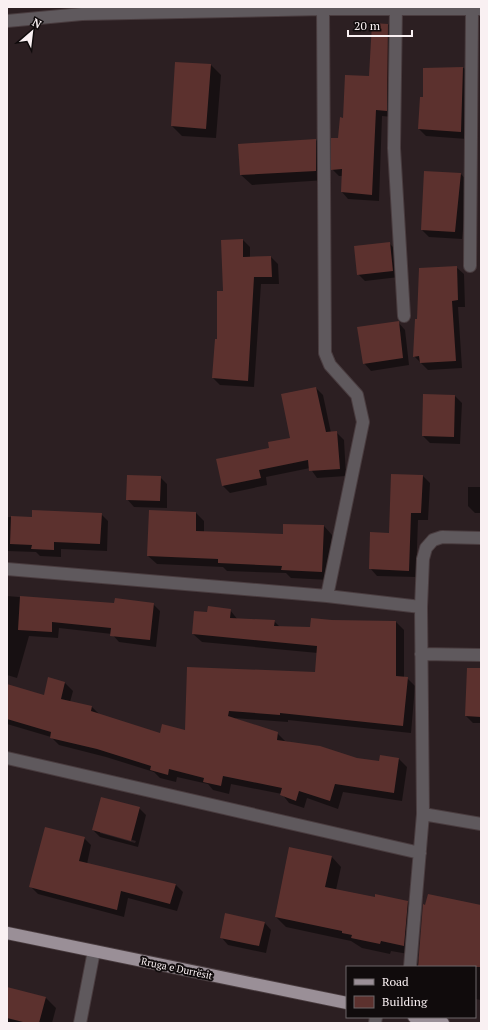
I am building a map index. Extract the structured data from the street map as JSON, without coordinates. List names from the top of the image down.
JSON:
{
  "streets": {
    "main road": ["Rruga e Durrësit"]
  },
  "legend": ["Road", "Building"],
  "scale_bar": "20 m",
  "north": "top right"
}
